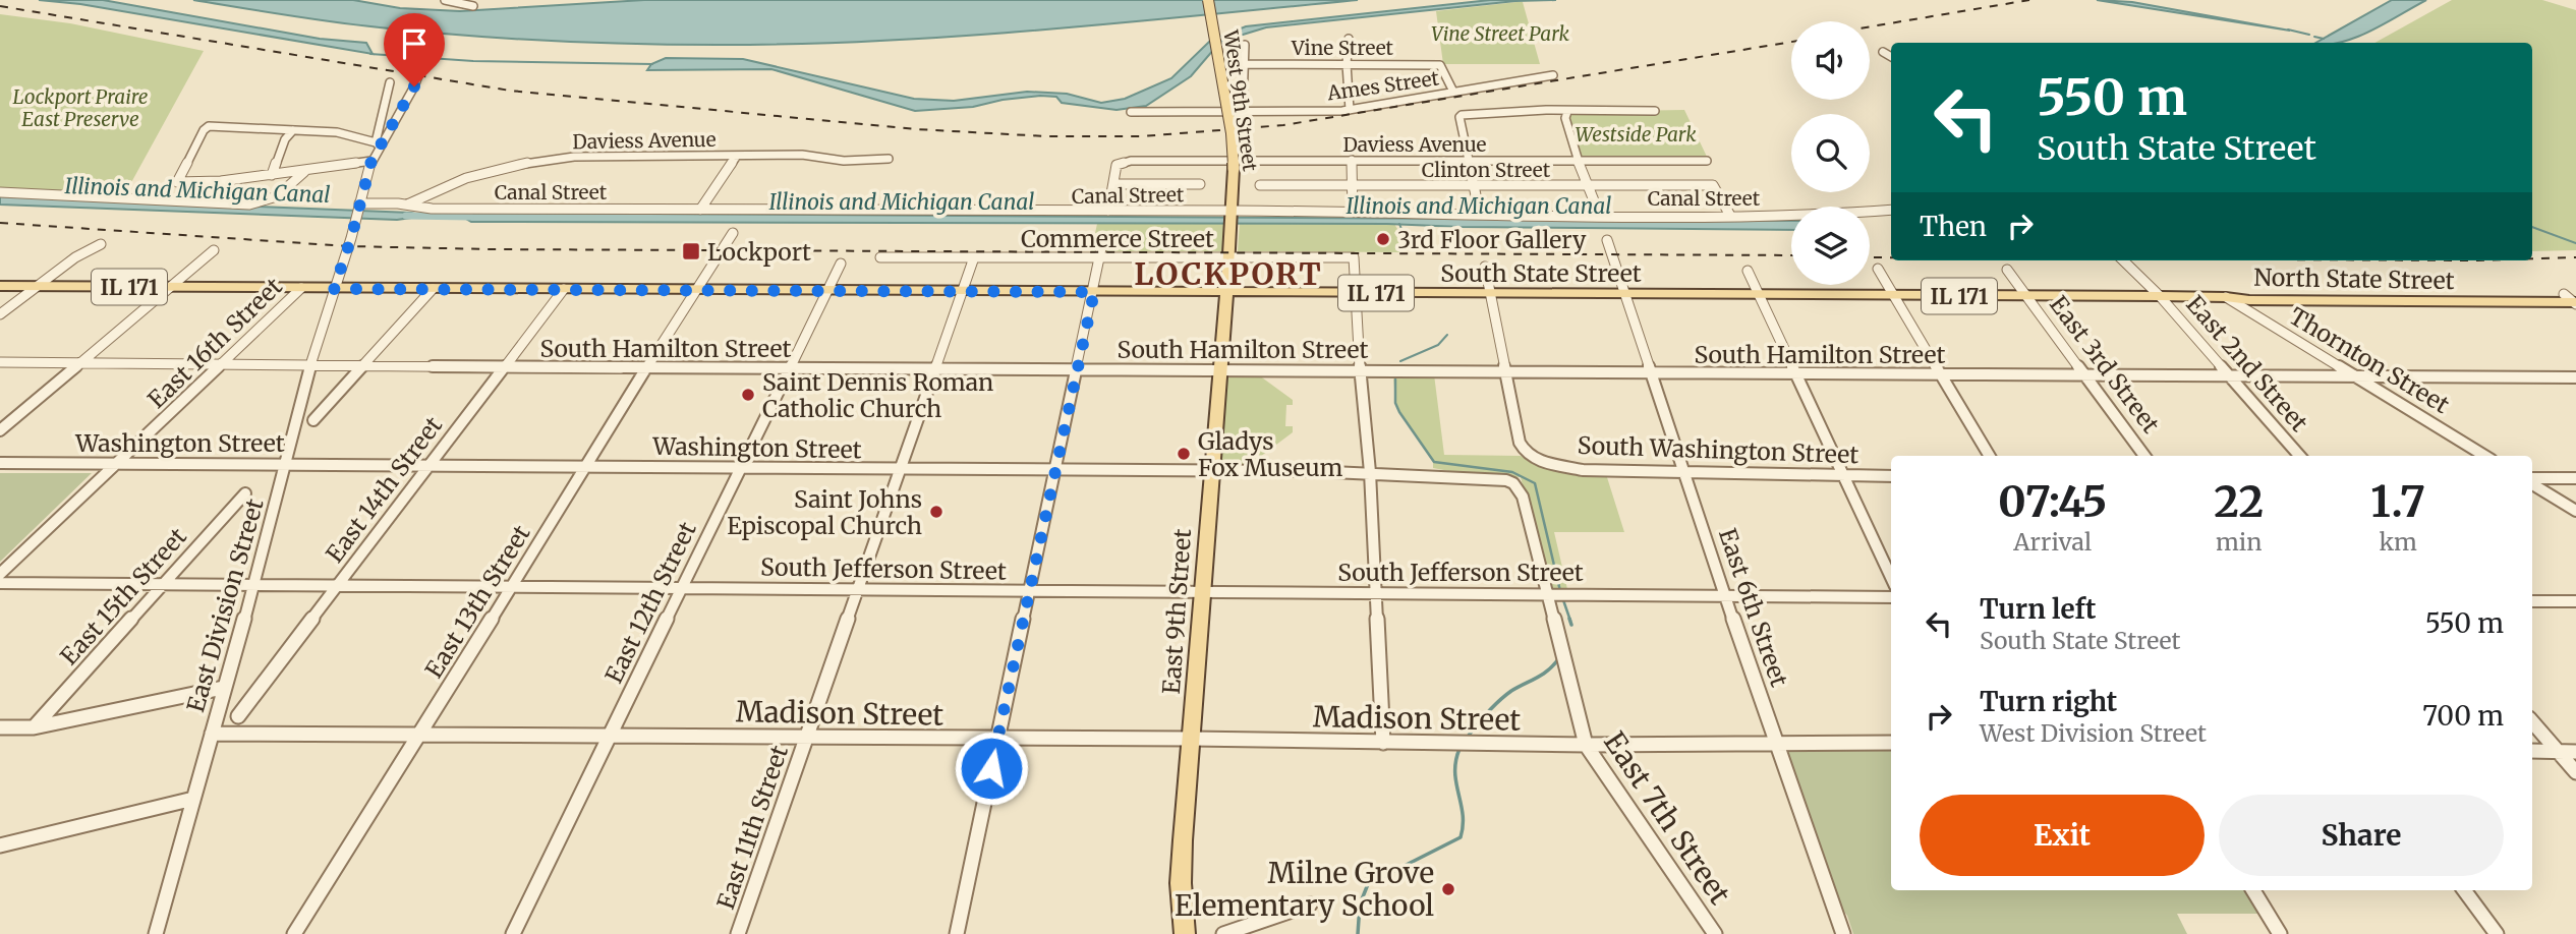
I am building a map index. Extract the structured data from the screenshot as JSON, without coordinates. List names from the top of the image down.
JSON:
{
  "streets": {
    "main road": [
      "West 9th Street",
      "South State Street",
      "North State Street",
      "IL 171",
      "East 9th Street"
    ],
    "street": [
      "Vine Street",
      "Ames Street",
      "Daviess Avenue",
      "Clinton Street",
      "Canal Street",
      "Commerce Street",
      "East 16th Street",
      "South Hamilton Street",
      "Thornton Street",
      "East 2nd Street",
      "East 3rd Street",
      "Washington Street",
      "South Washington Street",
      "East 14th Street",
      "South Jefferson Street",
      "East 15th Street",
      "East 13th Street",
      "East 12th Street",
      "East Division Street",
      "East 6th Street",
      "Madison Street",
      "East 7th Street",
      "East 11th Street"
    ]
  },
  "crossings": [
    ["Vine Street", "Ames Street"],
    ["Vine Street", "West 9th Street"],
    ["Ames Street", "West 9th Street"],
    ["Ames Street", "Daviess Avenue"],
    ["West 9th Street", "Daviess Avenue"],
    ["West 9th Street", "Canal Street"],
    ["West 9th Street", "Commerce Street"],
    ["West 9th Street", "South State Street"],
    ["West 9th Street", "East 9th Street"],
    ["Daviess Avenue", "Canal Street"],
    ["Clinton Street", "Canal Street"],
    ["Canal Street", "East Division Street"],
    ["Commerce Street", "South State Street"],
    ["Commerce Street", "East 11th Street"],
    ["South State Street", "North State Street"],
    ["South State Street", "East 16th Street"],
    ["South State Street", "Thornton Street"],
    ["South State Street", "East 2nd Street"],
    ["South State Street", "East 3rd Street"],
    ["South State Street", "East 14th Street"],
    ["South State Street", "East 13th Street"],
    ["South State Street", "East 12th Street"],
    ["South State Street", "East Division Street"],
    ["South State Street", "East 6th Street"],
    ["South State Street", "East 9th Street"],
    ["South State Street", "East 11th Street"],
    ["North State Street", "Thornton Street"],
    ["East 16th Street", "South Hamilton Street"],
    ["East 16th Street", "Washington Street"],
    ["South Hamilton Street", "Thornton Street"],
    ["South Hamilton Street", "East 2nd Street"],
    ["South Hamilton Street", "East 3rd Street"],
    ["South Hamilton Street", "South Washington Street"],
    ["South Hamilton Street", "East 14th Street"],
    ["South Hamilton Street", "East 13th Street"],
    ["South Hamilton Street", "East 12th Street"],
    ["South Hamilton Street", "East Division Street"],
    ["South Hamilton Street", "East 6th Street"],
    ["South Hamilton Street", "East 9th Street"],
    ["South Hamilton Street", "East 11th Street"],
    ["Washington Street", "East 14th Street"],
    ["Washington Street", "East 13th Street"],
    ["Washington Street", "East 12th Street"],
    ["Washington Street", "East Division Street"],
    ["Washington Street", "East 9th Street"],
    ["Washington Street", "East 7th Street"],
    ["Washington Street", "East 11th Street"],
    ["South Washington Street", "East 6th Street"],
    ["East 14th Street", "South Jefferson Street"],
    ["South Jefferson Street", "East 15th Street"],
    ["South Jefferson Street", "East 13th Street"],
    ["South Jefferson Street", "East 12th Street"],
    ["South Jefferson Street", "East Division Street"],
    ["South Jefferson Street", "East 6th Street"],
    ["South Jefferson Street", "East 9th Street"],
    ["South Jefferson Street", "East 7th Street"],
    ["South Jefferson Street", "East 11th Street"],
    ["East 13th Street", "Madison Street"],
    ["East 12th Street", "Madison Street"],
    ["East Division Street", "Madison Street"],
    ["East 6th Street", "Madison Street"],
    ["East 9th Street", "Madison Street"],
    ["Madison Street", "East 7th Street"],
    ["Madison Street", "East 11th Street"]
  ],
  "districts": ["LOCKPORT"],
  "water": ["Illinois and Michigan Canal"],
  "parks": ["Vine Street Park", "Lockport Praire East Preserve", "Westside Park"],
  "places": {
    "other": [
      "3rd Floor Gallery",
      "Saint Dennis Roman Catholic Church",
      "Gladys Fox Museum",
      "Saint Johns Episcopal Church",
      "Milne Grove Elementary School"
    ],
    "transit": ["Lockport"]
  },
  "page": {
    "turn": ["550 m", "South State Street"],
    "then": "Then",
    "eta": [
      "07:45",
      "Arrival",
      "22",
      "min",
      "1.7",
      "km"
    ],
    "list": [
      {
        "name": "Turn left",
        "note": "South State Street",
        "value": "550 m"
      },
      {
        "name": "Turn right",
        "note": "West Division Street",
        "value": "700 m"
      }
    ],
    "buttons": ["Exit", "Share"]
  }
}
